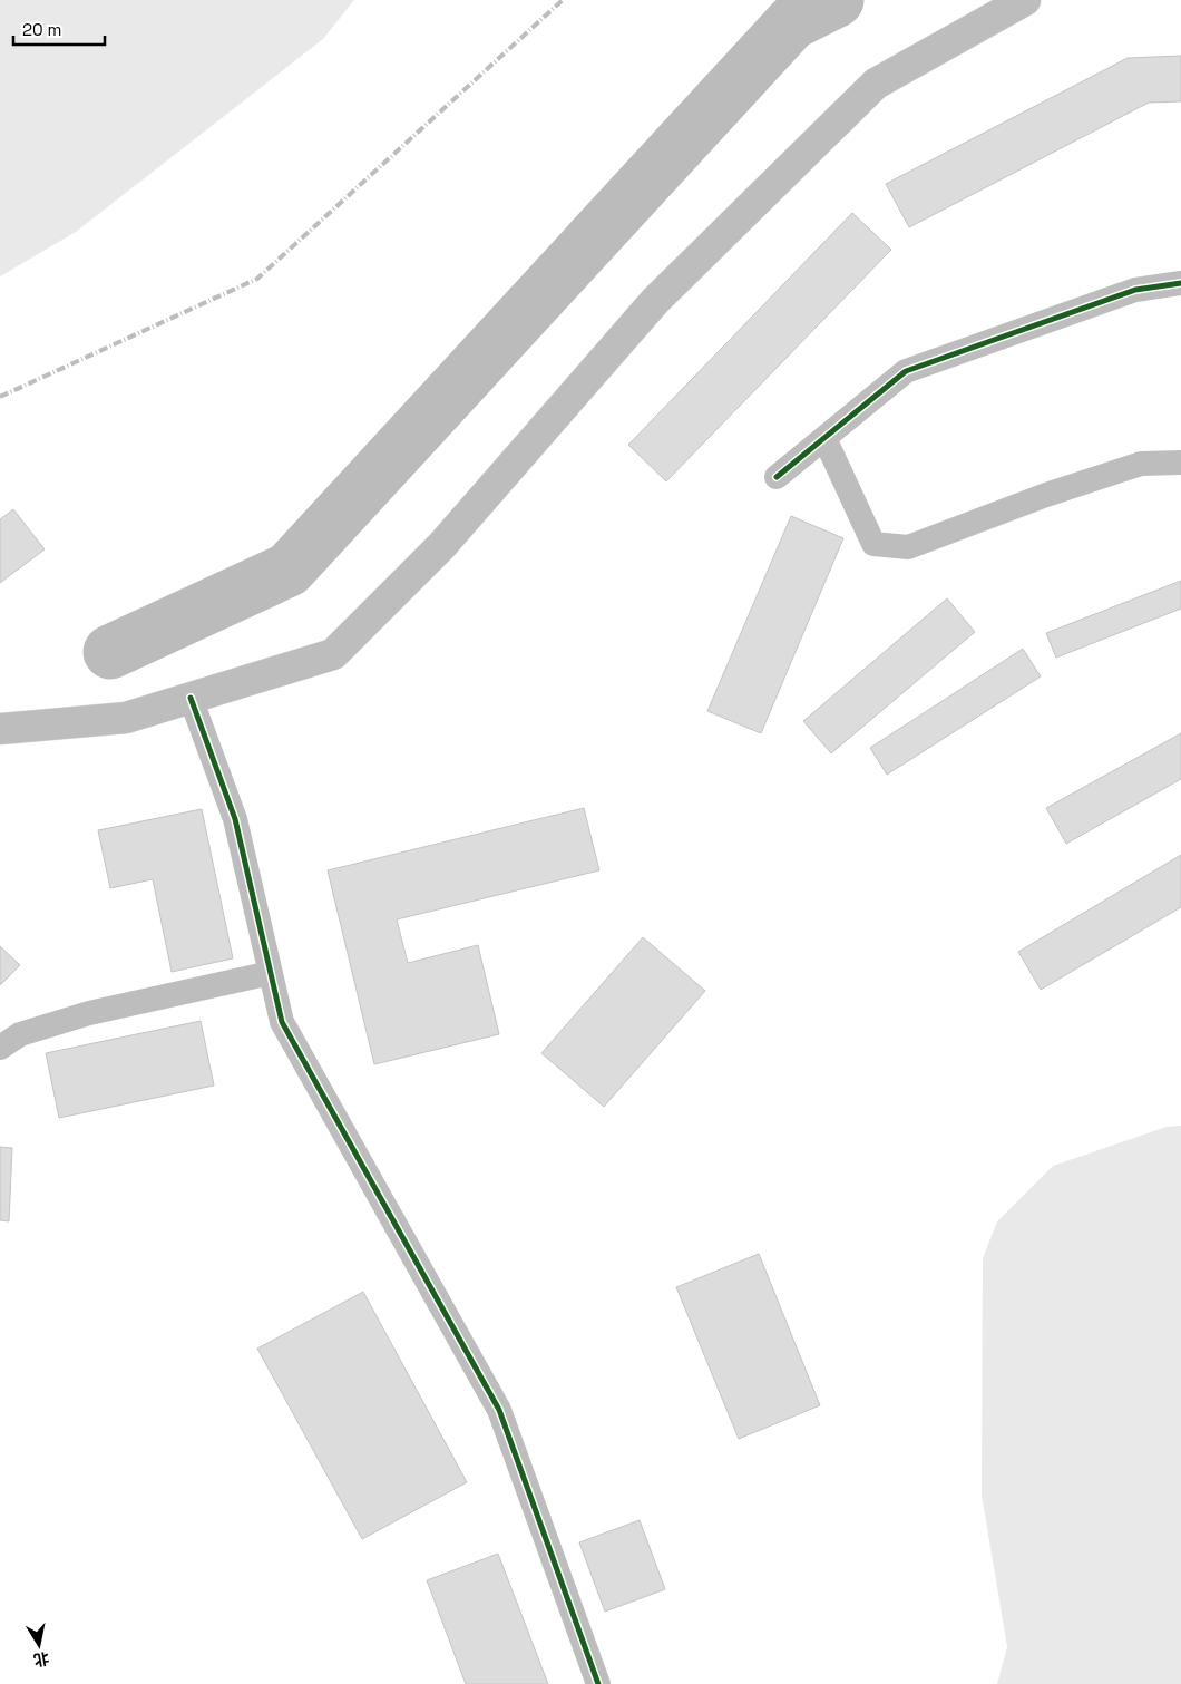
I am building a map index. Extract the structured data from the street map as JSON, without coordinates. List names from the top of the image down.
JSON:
{
  "scale_bar": "20 m",
  "north": "bottom"
}
